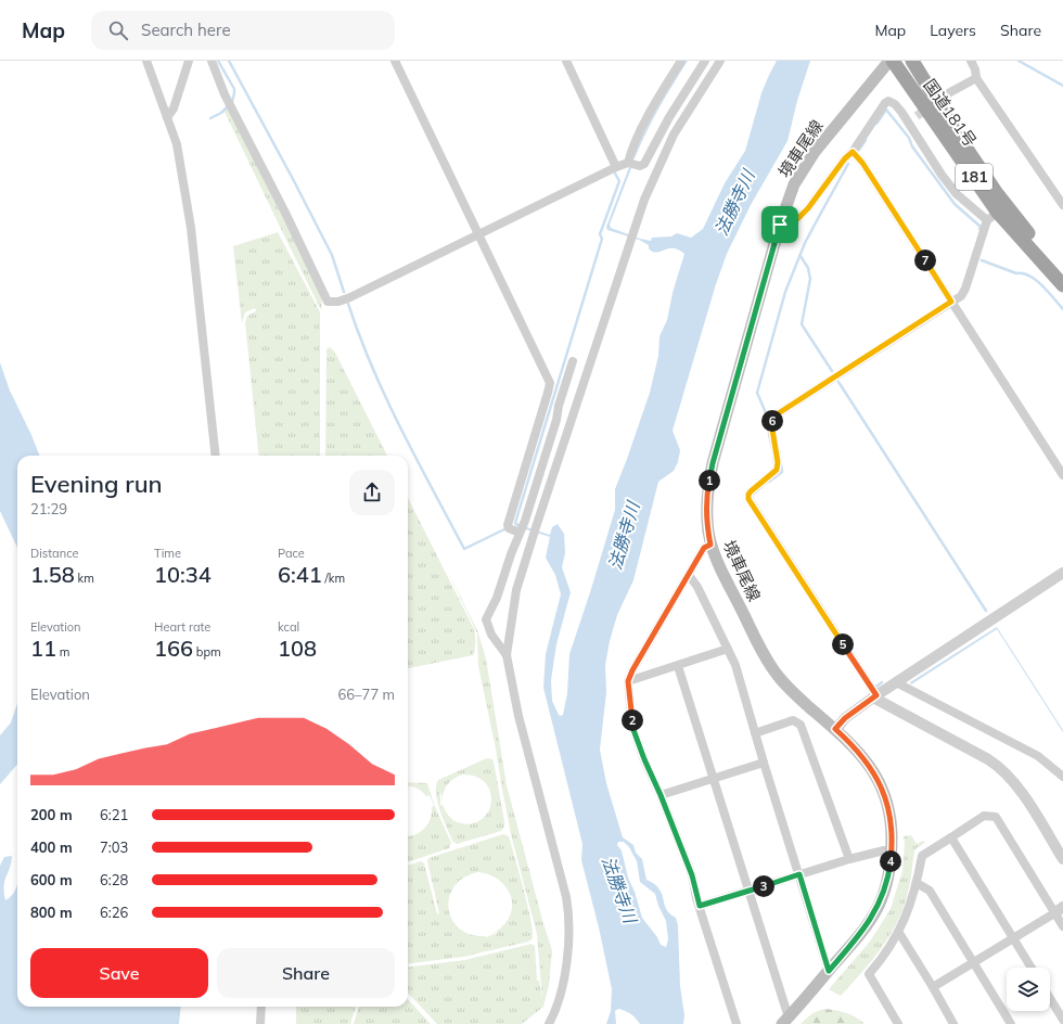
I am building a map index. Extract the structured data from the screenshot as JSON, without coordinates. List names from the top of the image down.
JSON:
{
  "streets": {
    "highway": ["国道181号", "181"],
    "main road": ["境車尾線"]
  },
  "crossings": [
    ["国道181号", "境車尾線"]
  ],
  "water": ["法勝寺川"],
  "page": {
    "header": "Map",
    "search": "Search here",
    "nav": ["Map", "Layers", "Share"],
    "pins": [
      "7",
      "6",
      "1",
      "5",
      "2",
      "4",
      "3"
    ],
    "heading": ["Evening run", "21:29"],
    "stats": [
      ["Distance", "1.58 km"],
      ["Time", "10:34"],
      ["Pace", "6:41 /km"],
      ["Elevation", "11 m"],
      ["Heart rate", "166 bpm"],
      ["kcal", "108"]
    ],
    "chart": ["Elevation", "66–77 m"],
    "list": [
      {
        "name": "200 m",
        "note": "6:21"
      },
      {
        "name": "400 m",
        "note": "7:03"
      },
      {
        "name": "600 m",
        "note": "6:28"
      },
      {
        "name": "800 m",
        "note": "6:26"
      }
    ],
    "buttons": ["Save", "Share"]
  }
}
